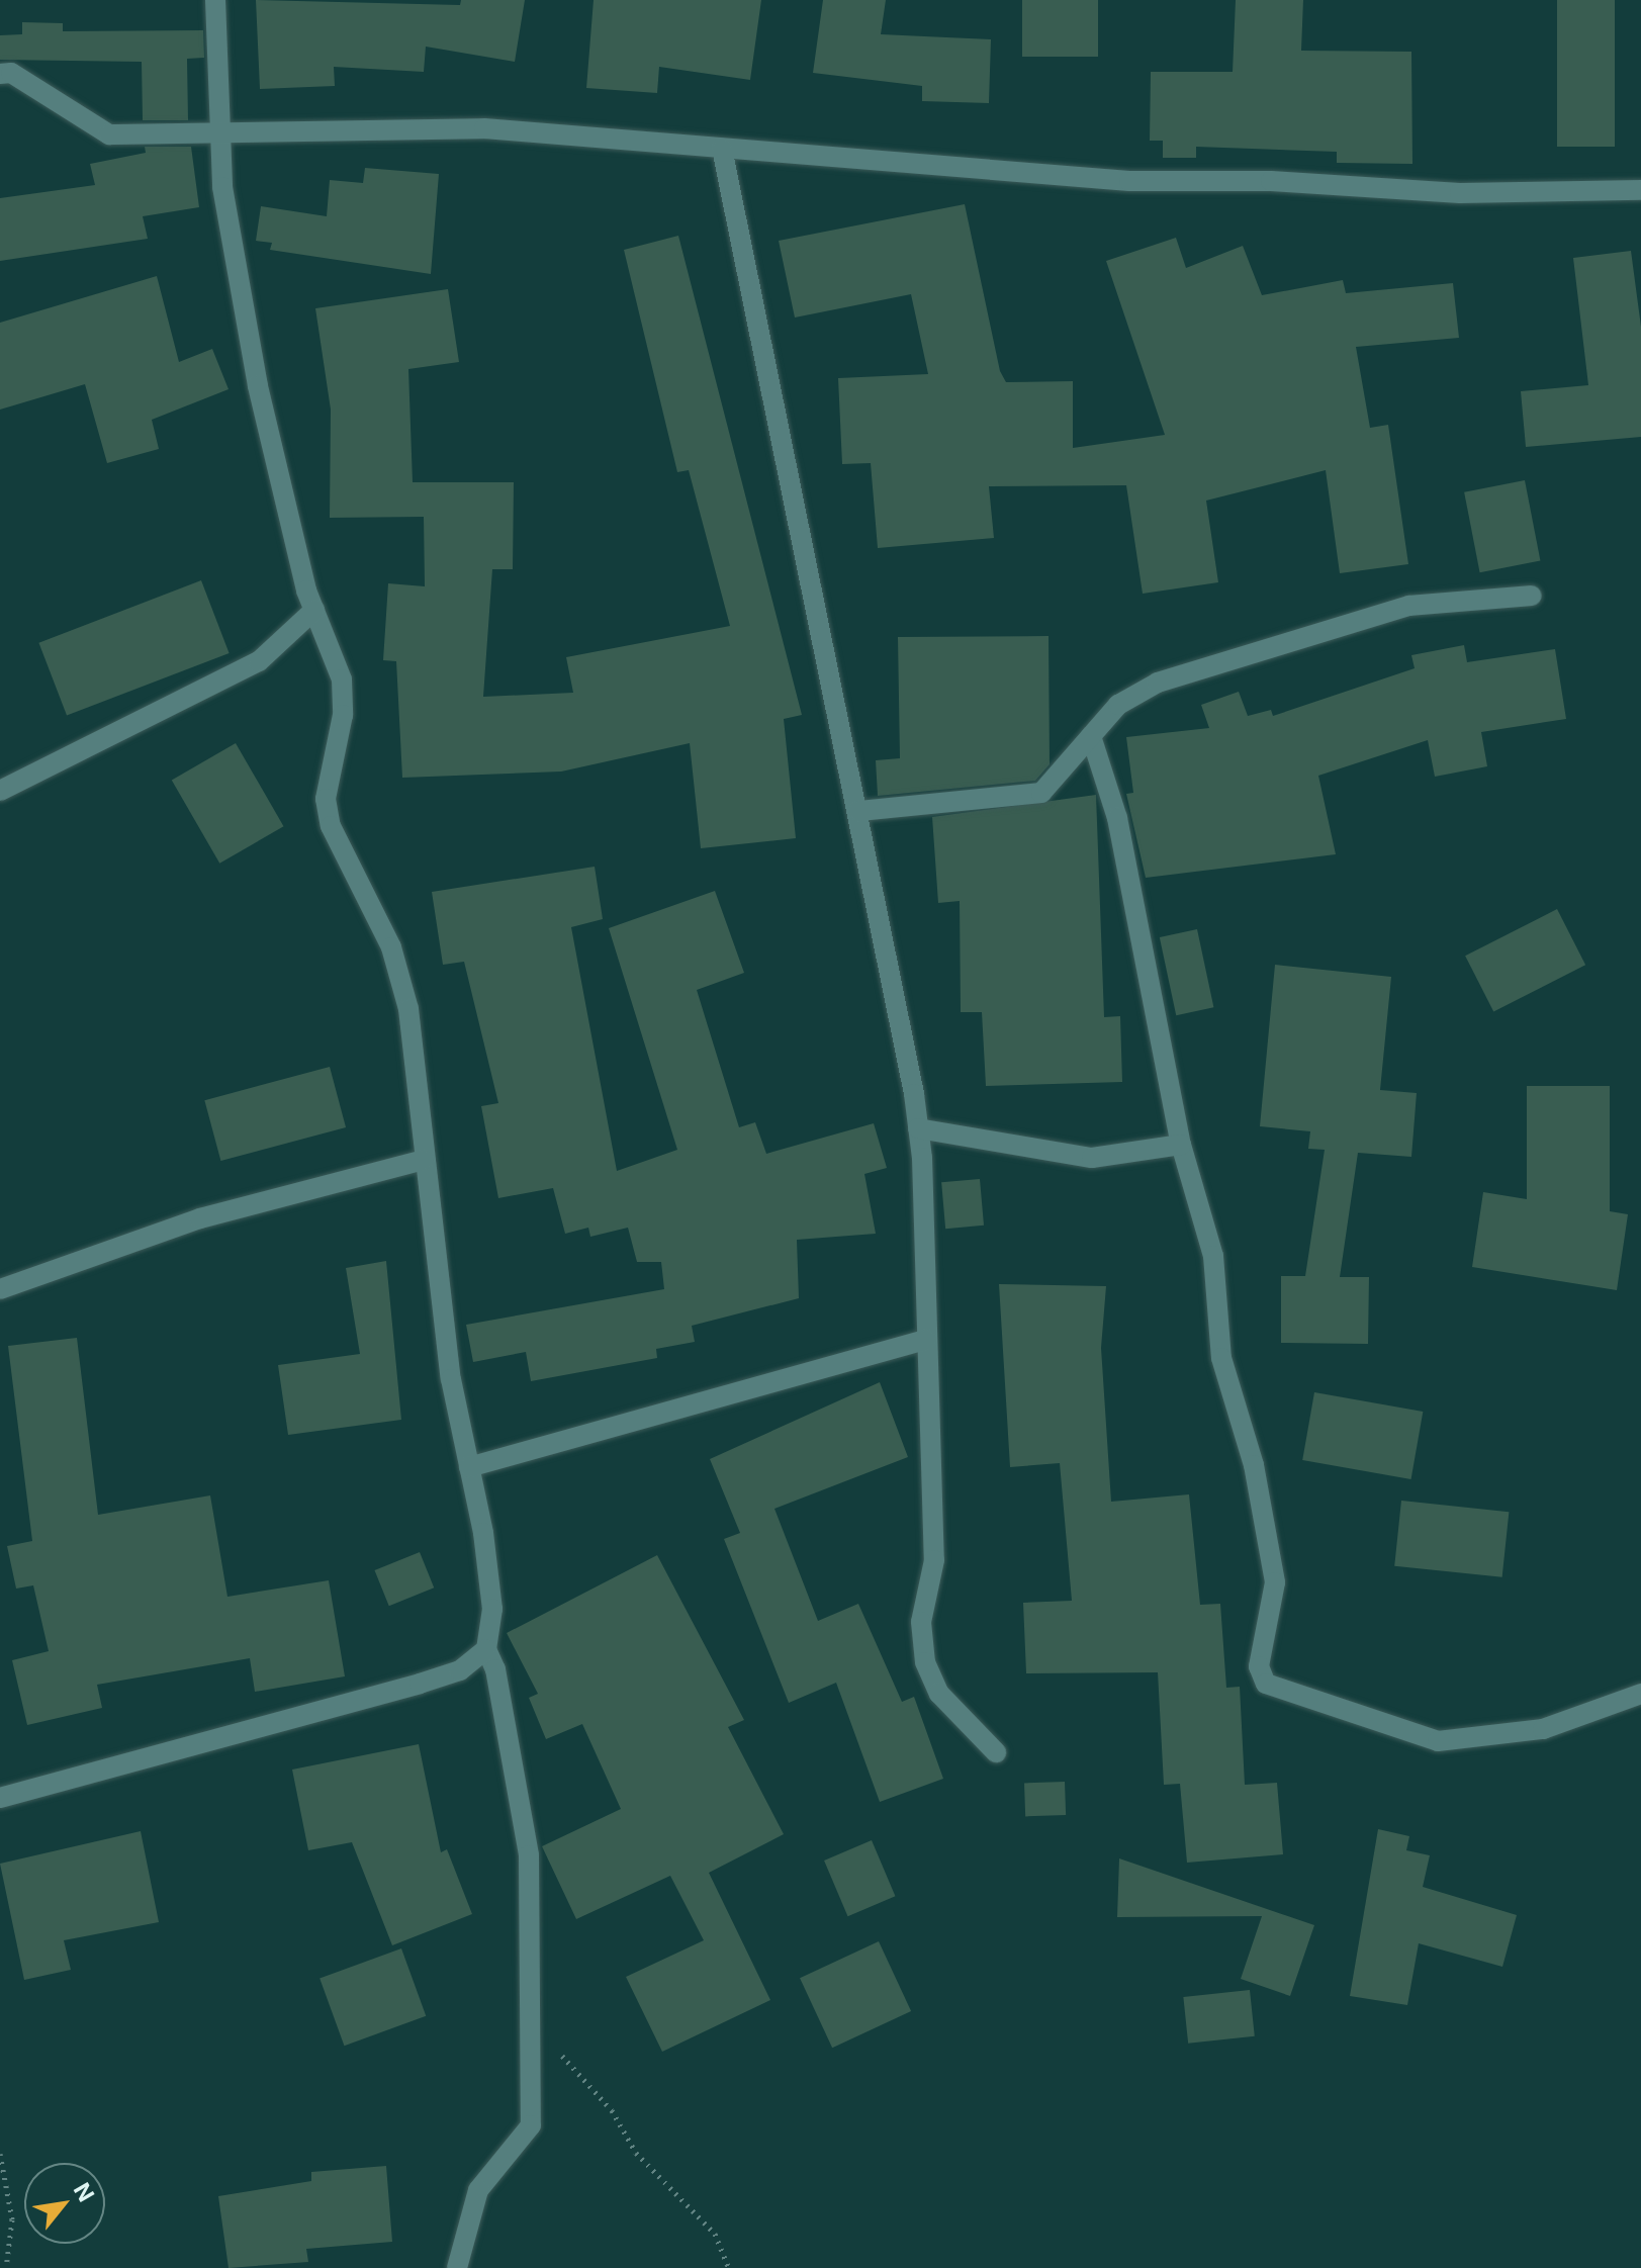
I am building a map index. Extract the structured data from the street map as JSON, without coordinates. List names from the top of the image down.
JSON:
{
  "north": "top right"
}
